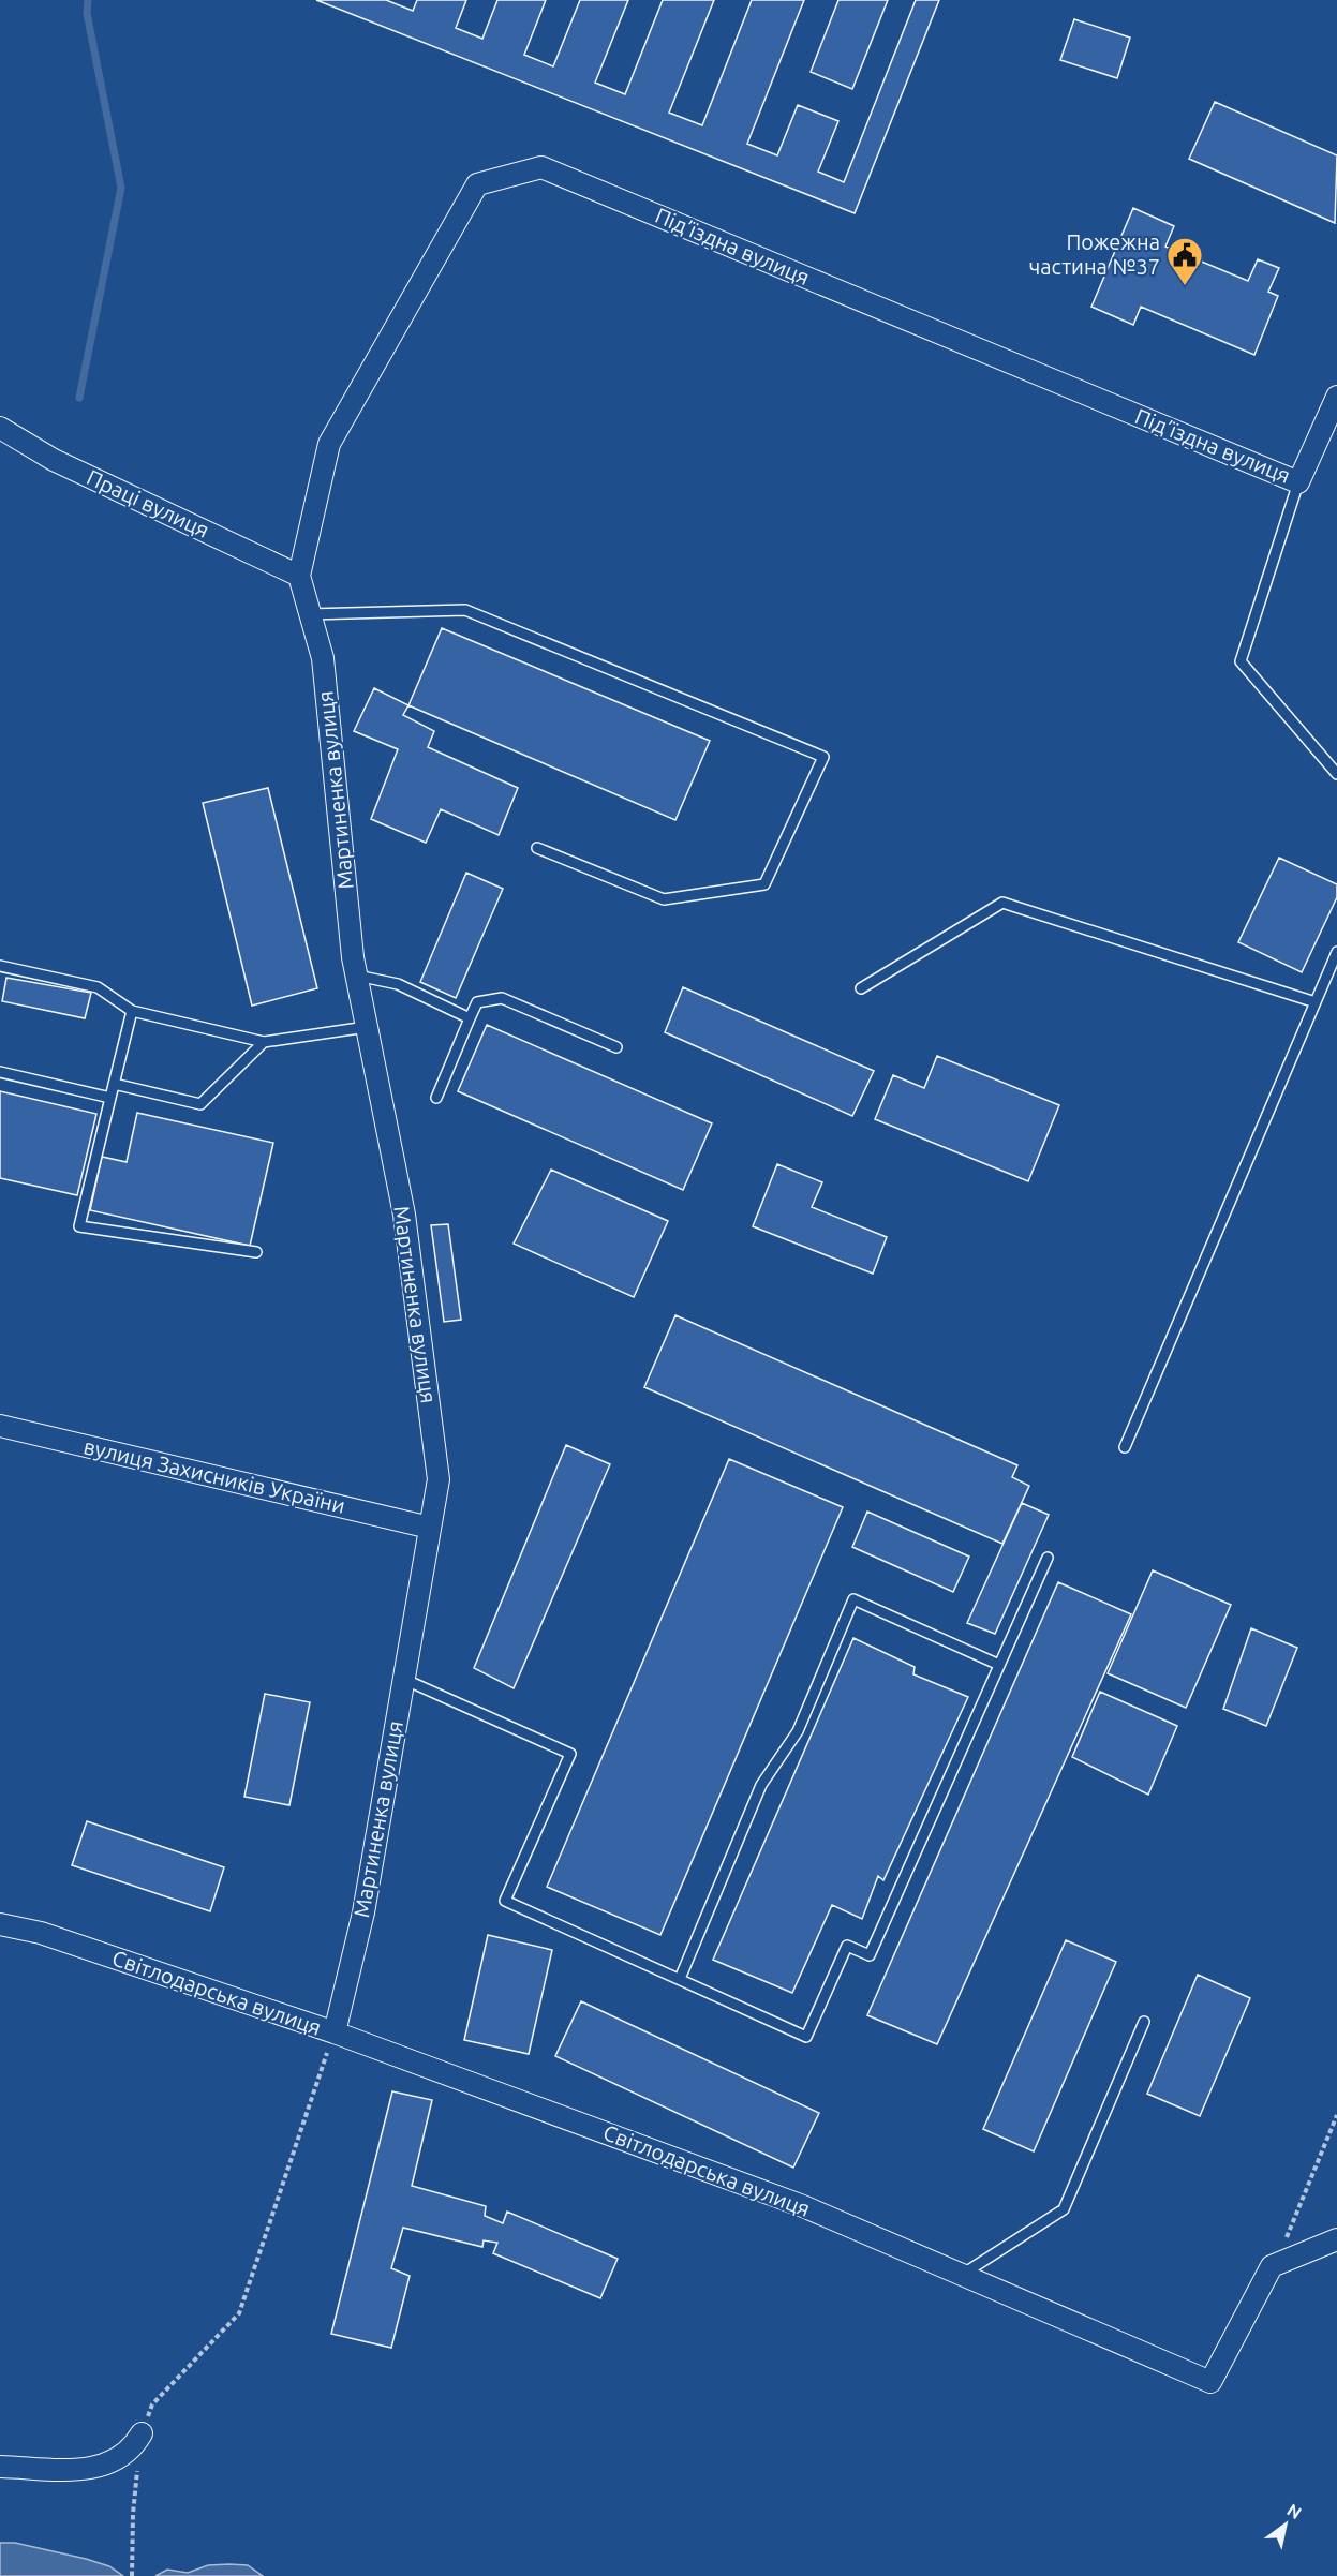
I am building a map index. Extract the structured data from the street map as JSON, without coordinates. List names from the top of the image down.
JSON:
{
  "streets": {
    "street": [
      "Під’їздна вулиця",
      "Праці вулиця",
      "Мартиненка вулиця",
      "вулиця Захисників України",
      "Світлодарська вулиця"
    ]
  },
  "crossings": [
    ["Під’їздна вулиця", "Праці вулиця"],
    ["Під’їздна вулиця", "Мартиненка вулиця"],
    ["Праці вулиця", "Мартиненка вулиця"],
    ["Мартиненка вулиця", "вулиця Захисників України"],
    ["Мартиненка вулиця", "Світлодарська вулиця"]
  ],
  "places": {
    "public building": ["Пожежна частина №37"]
  },
  "north": "top right"
}
